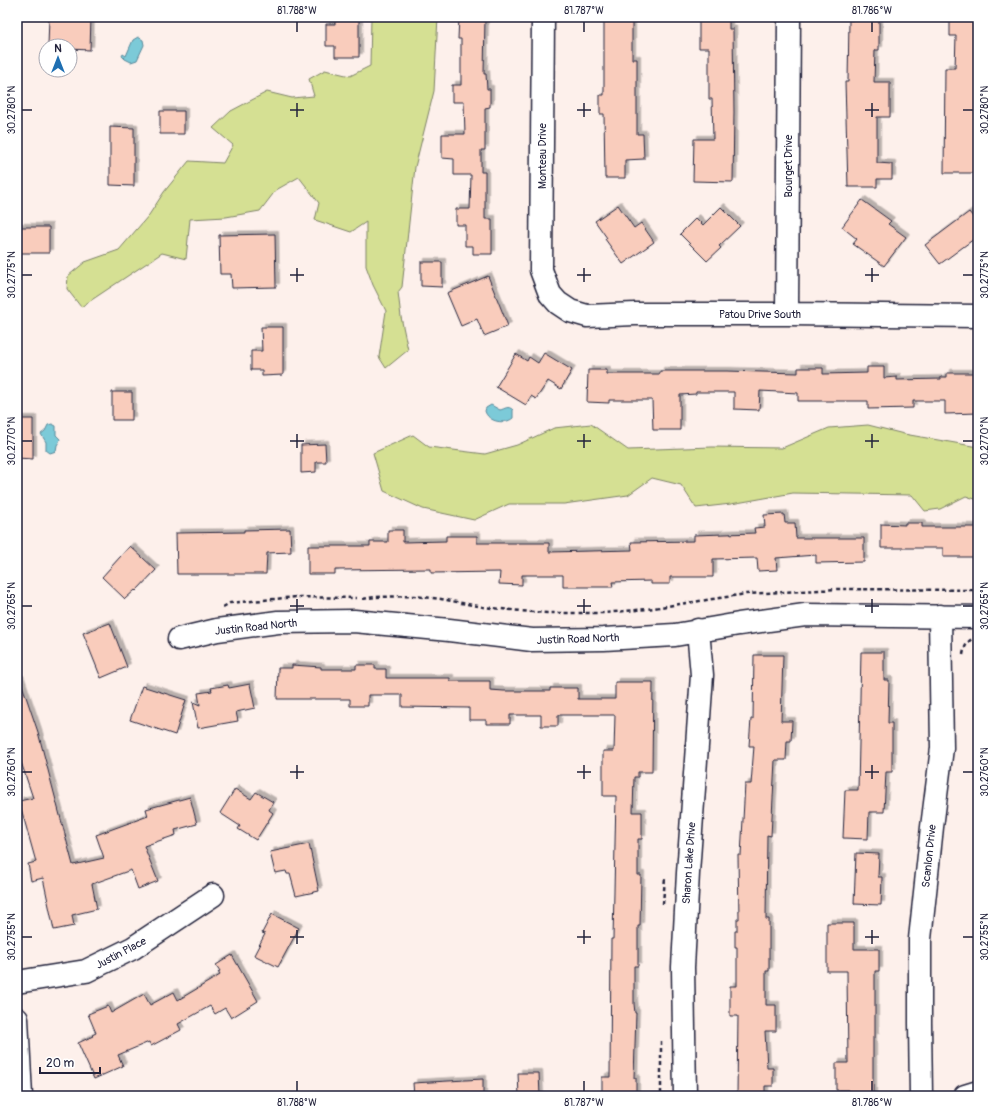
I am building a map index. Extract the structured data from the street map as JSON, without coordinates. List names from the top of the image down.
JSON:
{
  "streets": {
    "street": [
      "Monteau Drive",
      "Bourget Drive",
      "Patou Drive South",
      "Justin Road North",
      "Scanlon Drive",
      "Sharon Lake Drive",
      "Justin Place"
    ]
  },
  "crossings": [
    ["Monteau Drive", "Patou Drive South"],
    ["Bourget Drive", "Patou Drive South"],
    ["Justin Road North", "Scanlon Drive"],
    ["Justin Road North", "Sharon Lake Drive"]
  ],
  "scale_bar": "20 m",
  "north": "top",
  "coordinates": [
    "81.788°W",
    "81.787°W",
    "81.786°W",
    "30.2780°N",
    "30.2775°N",
    "30.2770°N",
    "30.2765°N",
    "30.2760°N",
    "30.2755°N"
  ]
}
